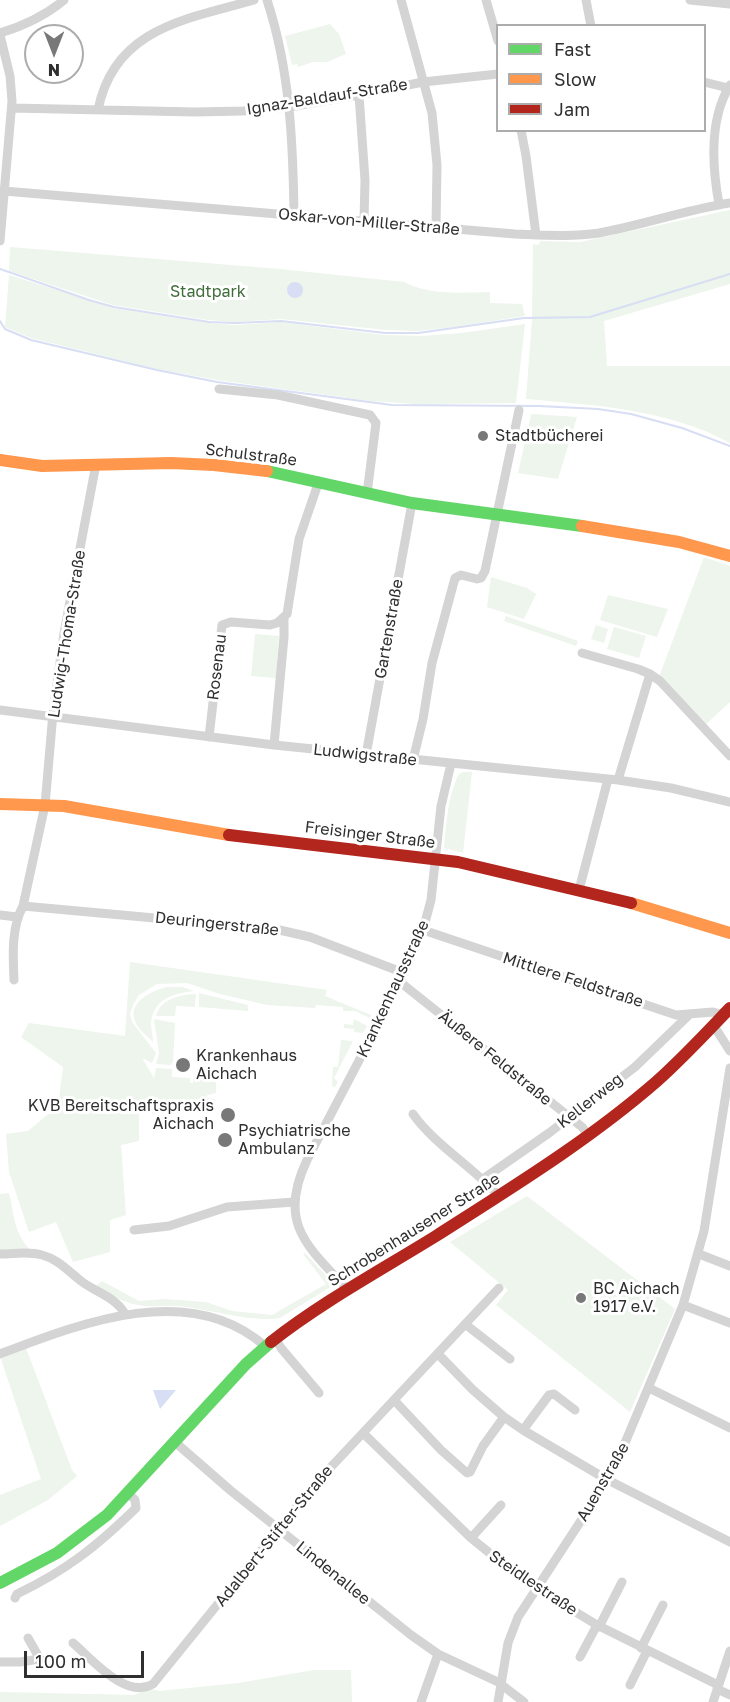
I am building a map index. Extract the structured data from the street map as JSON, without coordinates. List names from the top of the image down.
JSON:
{
  "streets": {
    "main road": ["Schulstraße", "Freisinger Straße", "Schrobenhausener Straße"],
    "street": [
      "Ignaz-Baldauf-Straße",
      "Oskar-von-Miller-Straße",
      "Gartenstraße",
      "Ludwig-Thoma-Straße",
      "Rosenau",
      "Ludwigstraße",
      "Deuringerstraße",
      "Mittlere Feldstraße",
      "Krankenhausstraße",
      "Äußere Feldstraße",
      "Kellerweg",
      "Auenstraße",
      "Adalbert-Stifter-Straße",
      "Lindenallee",
      "Steidlestraße"
    ]
  },
  "crossings": [
    ["Schulstraße", "Gartenstraße"],
    ["Schulstraße", "Ludwig-Thoma-Straße"],
    ["Gartenstraße", "Ludwigstraße"],
    ["Ludwig-Thoma-Straße", "Ludwigstraße"],
    ["Ludwig-Thoma-Straße", "Freisinger Straße"],
    ["Ludwig-Thoma-Straße", "Deuringerstraße"],
    ["Rosenau", "Ludwigstraße"],
    ["Ludwigstraße", "Krankenhausstraße"],
    ["Freisinger Straße", "Krankenhausstraße"],
    ["Deuringerstraße", "Krankenhausstraße"],
    ["Mittlere Feldstraße", "Krankenhausstraße"],
    ["Mittlere Feldstraße", "Kellerweg"],
    ["Mittlere Feldstraße", "Schrobenhausener Straße"],
    ["Krankenhausstraße", "Äußere Feldstraße"],
    ["Krankenhausstraße", "Schrobenhausener Straße"],
    ["Äußere Feldstraße", "Kellerweg"],
    ["Äußere Feldstraße", "Schrobenhausener Straße"],
    ["Schrobenhausener Straße", "Lindenallee"],
    ["Auenstraße", "Lindenallee"],
    ["Auenstraße", "Steidlestraße"],
    ["Adalbert-Stifter-Straße", "Lindenallee"],
    ["Adalbert-Stifter-Straße", "Steidlestraße"]
  ],
  "parks": ["Stadtpark"],
  "places": [
    "Stadtbücherei",
    "Krankenhaus Aichach",
    "KVB Bereitschaftspraxis Aichach",
    "Psychiatrische Ambulanz",
    "BC Aichach 1917 e.V."
  ],
  "legend": ["Fast", "Slow", "Jam"],
  "scale_bar": "100 m",
  "north": "bottom"
}
